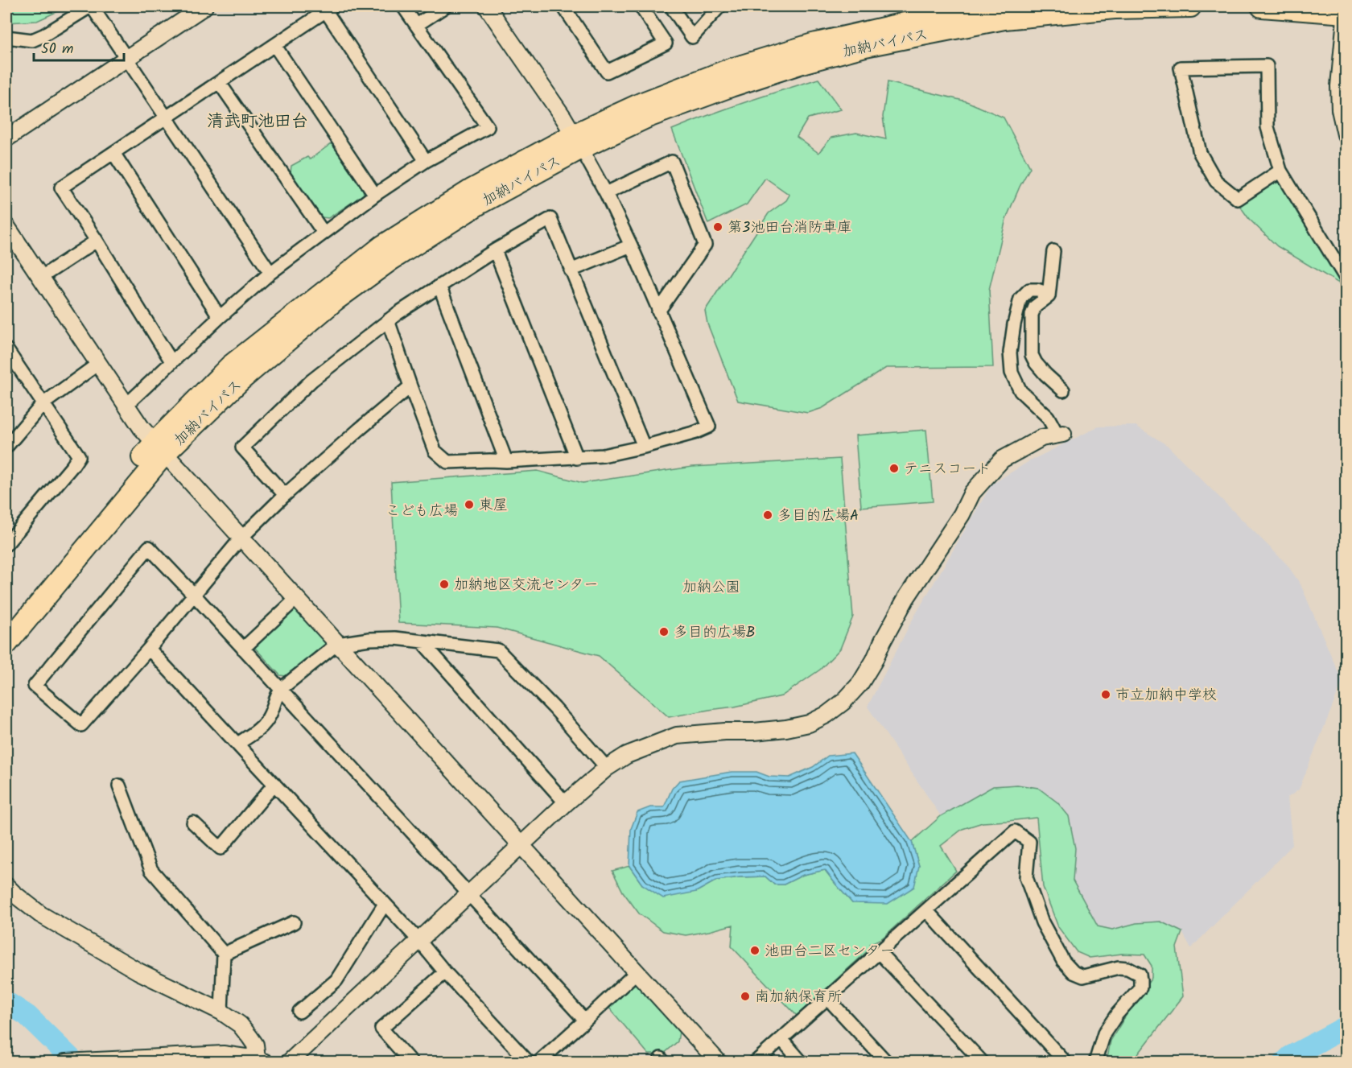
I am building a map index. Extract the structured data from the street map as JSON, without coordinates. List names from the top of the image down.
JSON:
{
  "streets": {
    "highway": ["加納バイパス"]
  },
  "districts": ["清武町池田台"],
  "parks": ["こども広場", "加納公園"],
  "places": [
    "第3池田台消防車庫",
    "テニスコート",
    "東屋",
    "多目的広場A",
    "加納地区交流センター",
    "多目的広場B",
    "市立加納中学校",
    "池田台二区センター",
    "南加納保育所"
  ],
  "scale_bar": "50 m"
}
